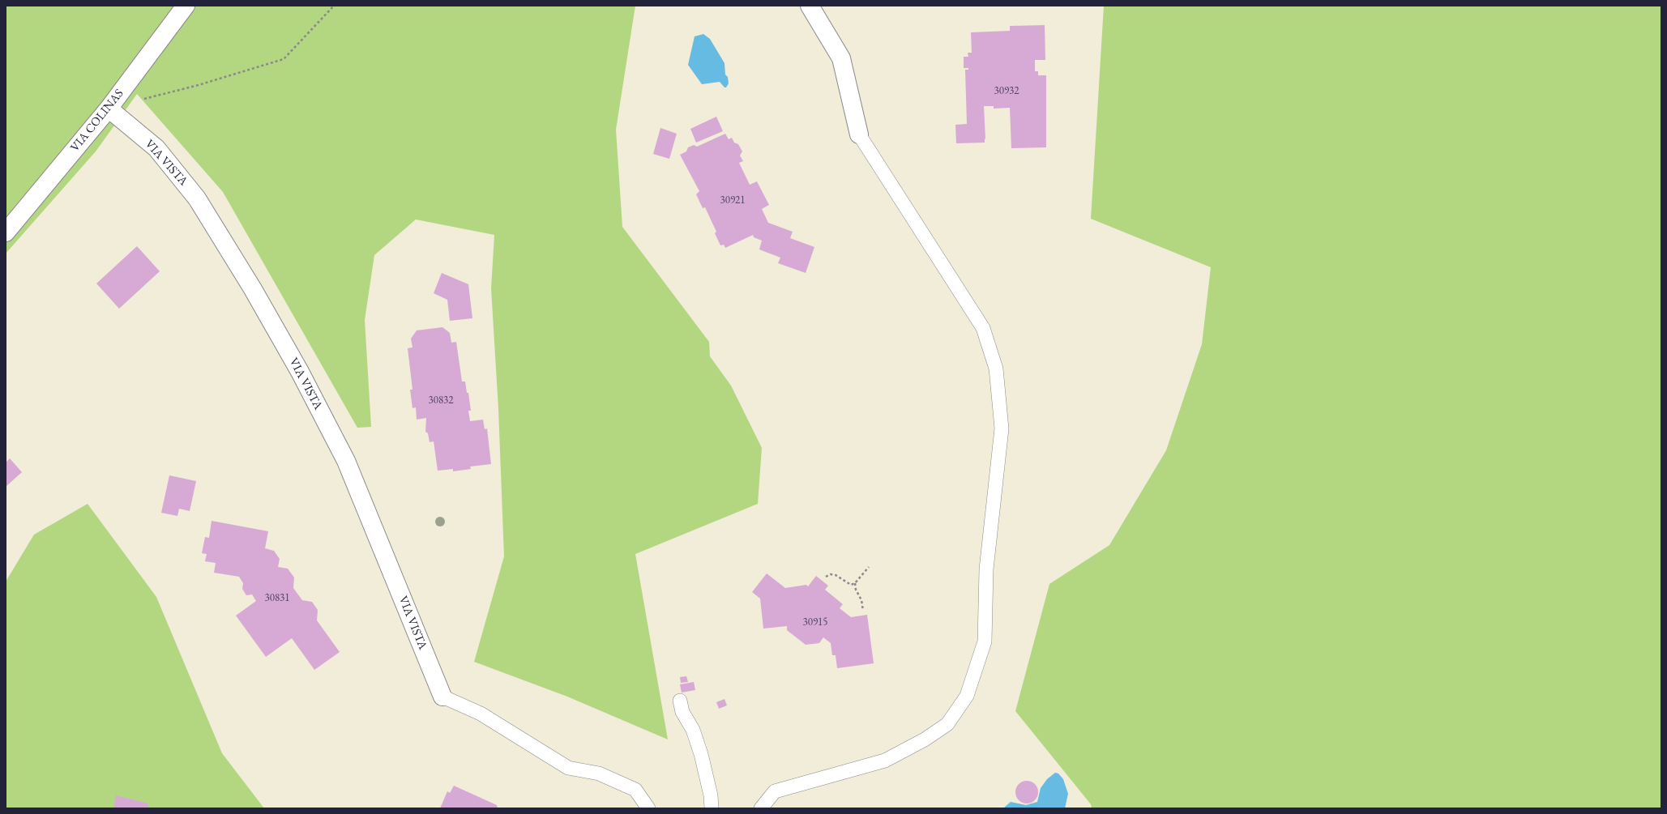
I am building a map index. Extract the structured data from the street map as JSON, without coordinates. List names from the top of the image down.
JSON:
{
  "streets": {
    "street": ["VIA COLINAS", "VIA VISTA"]
  },
  "crossings": [
    ["VIA COLINAS", "VIA VISTA"]
  ],
  "house_numbers": [
    "30932",
    "30921",
    "30832",
    "30831",
    "30915"
  ]
}
